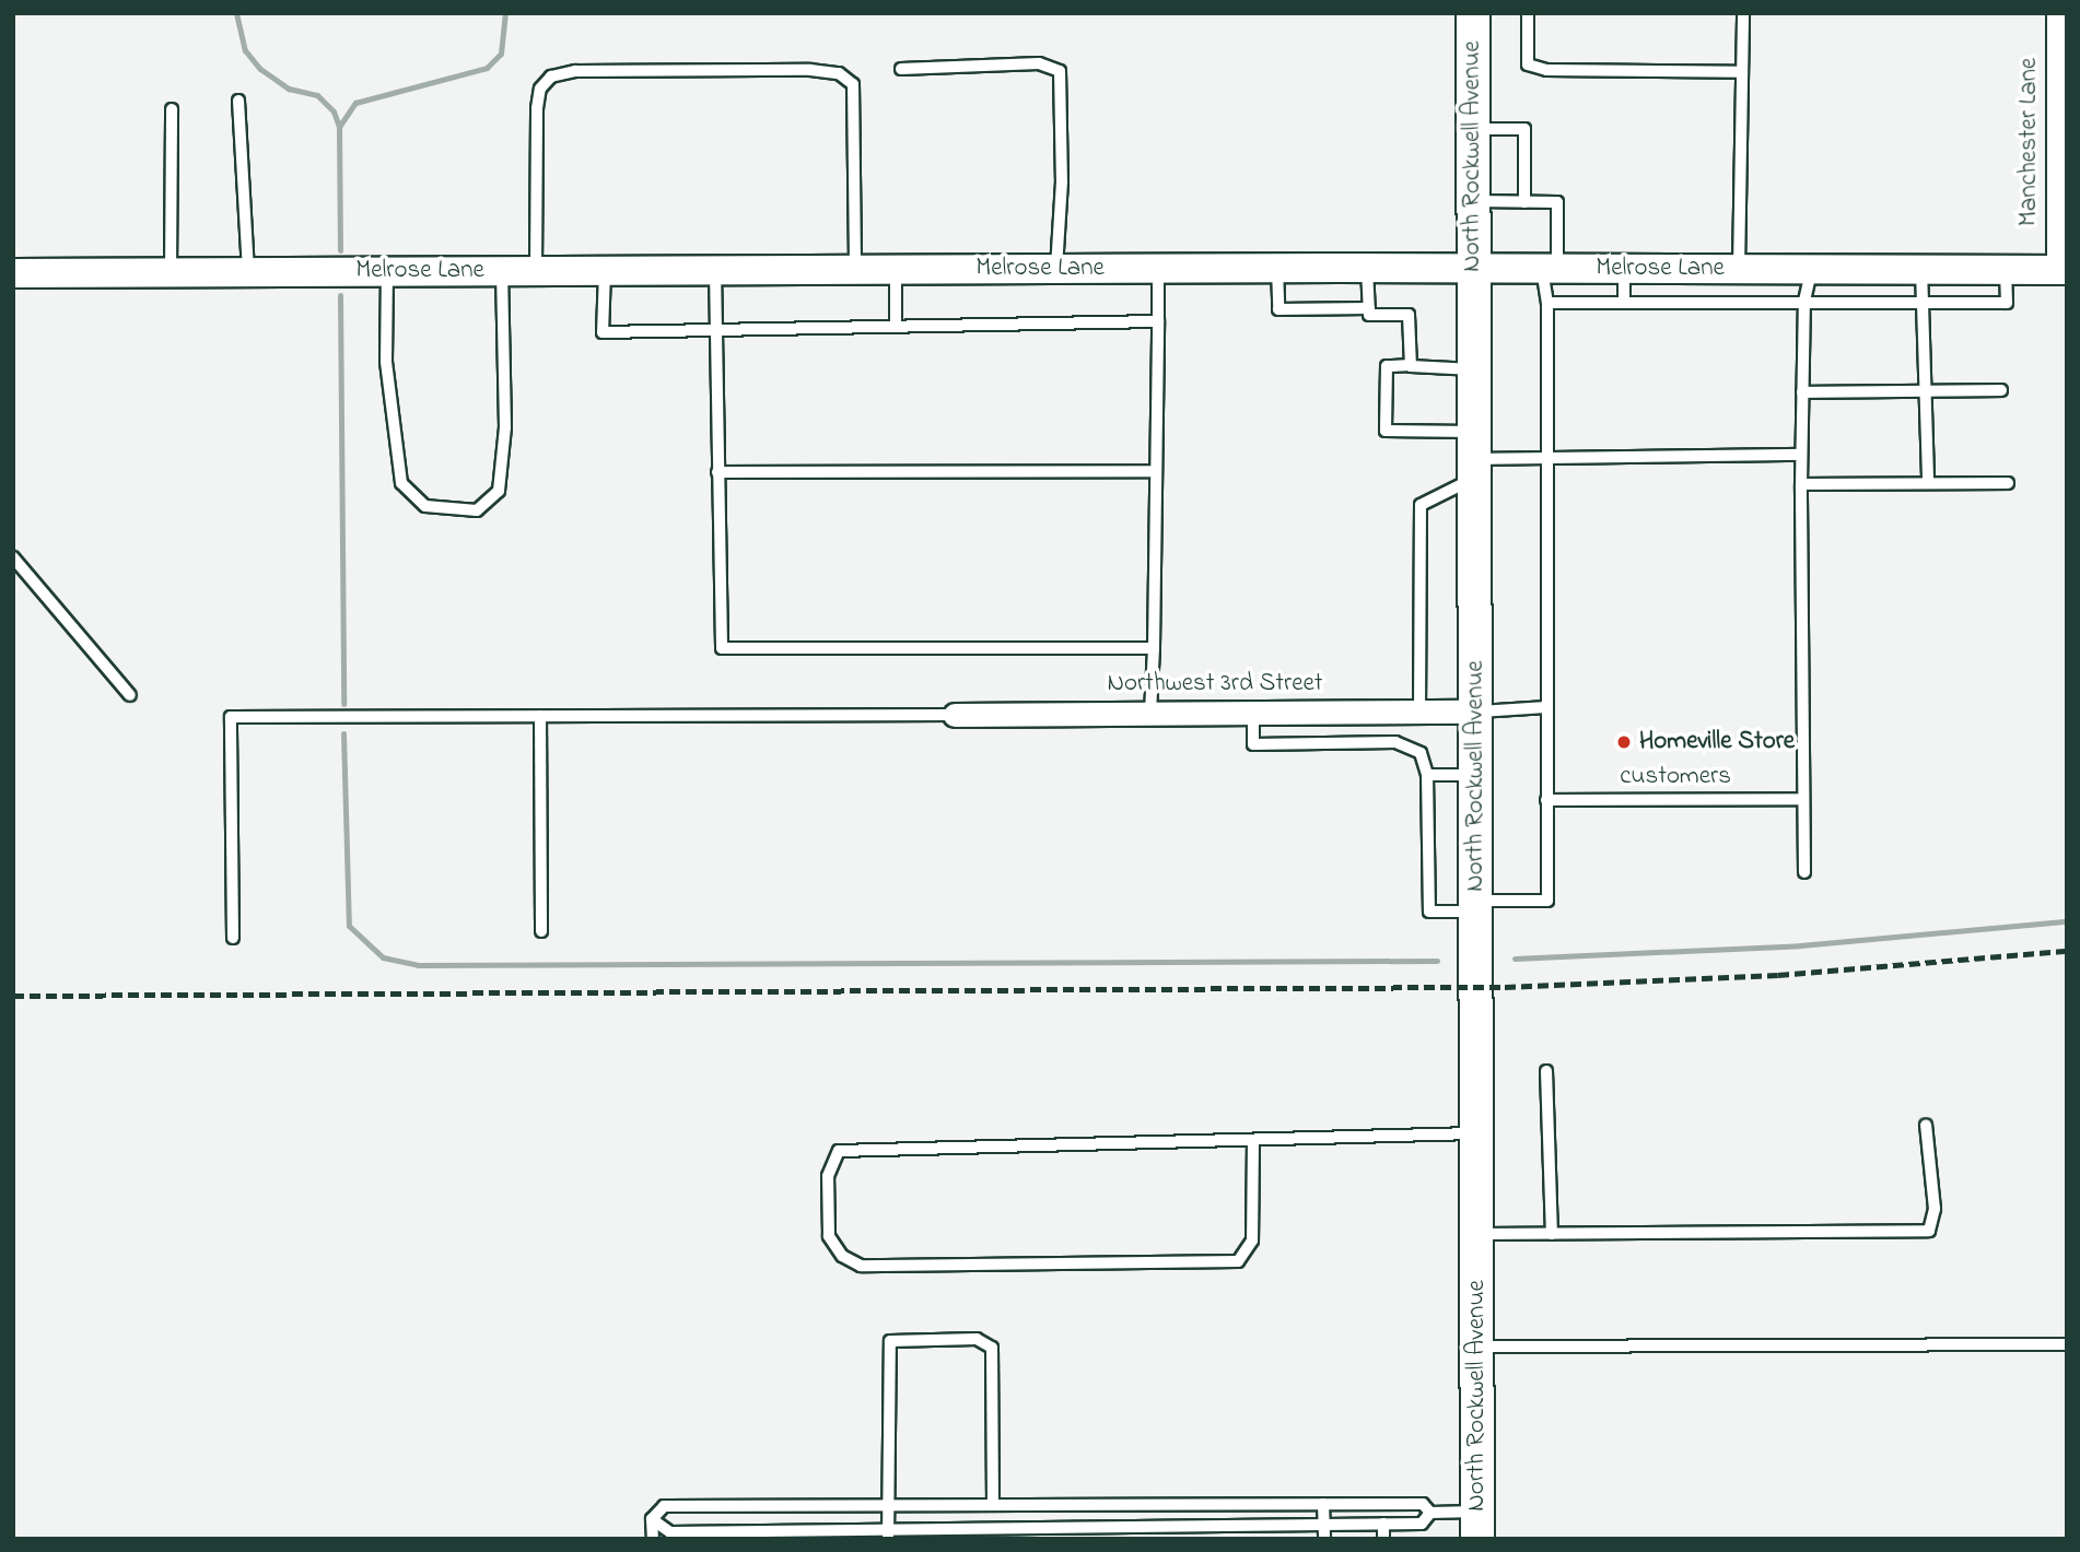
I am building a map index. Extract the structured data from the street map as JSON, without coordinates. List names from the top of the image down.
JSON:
{
  "streets": {
    "main road": ["North Rockwell Avenue"],
    "street": ["Manchester Lane", "Melrose Lane", "Northwest 3rd Street"],
    "lane": ["customers"]
  },
  "crossings": [
    ["Manchester Lane", "Melrose Lane"],
    ["North Rockwell Avenue", "Melrose Lane"],
    ["North Rockwell Avenue", "Northwest 3rd Street"]
  ],
  "places": ["Homeville Store"]
}
